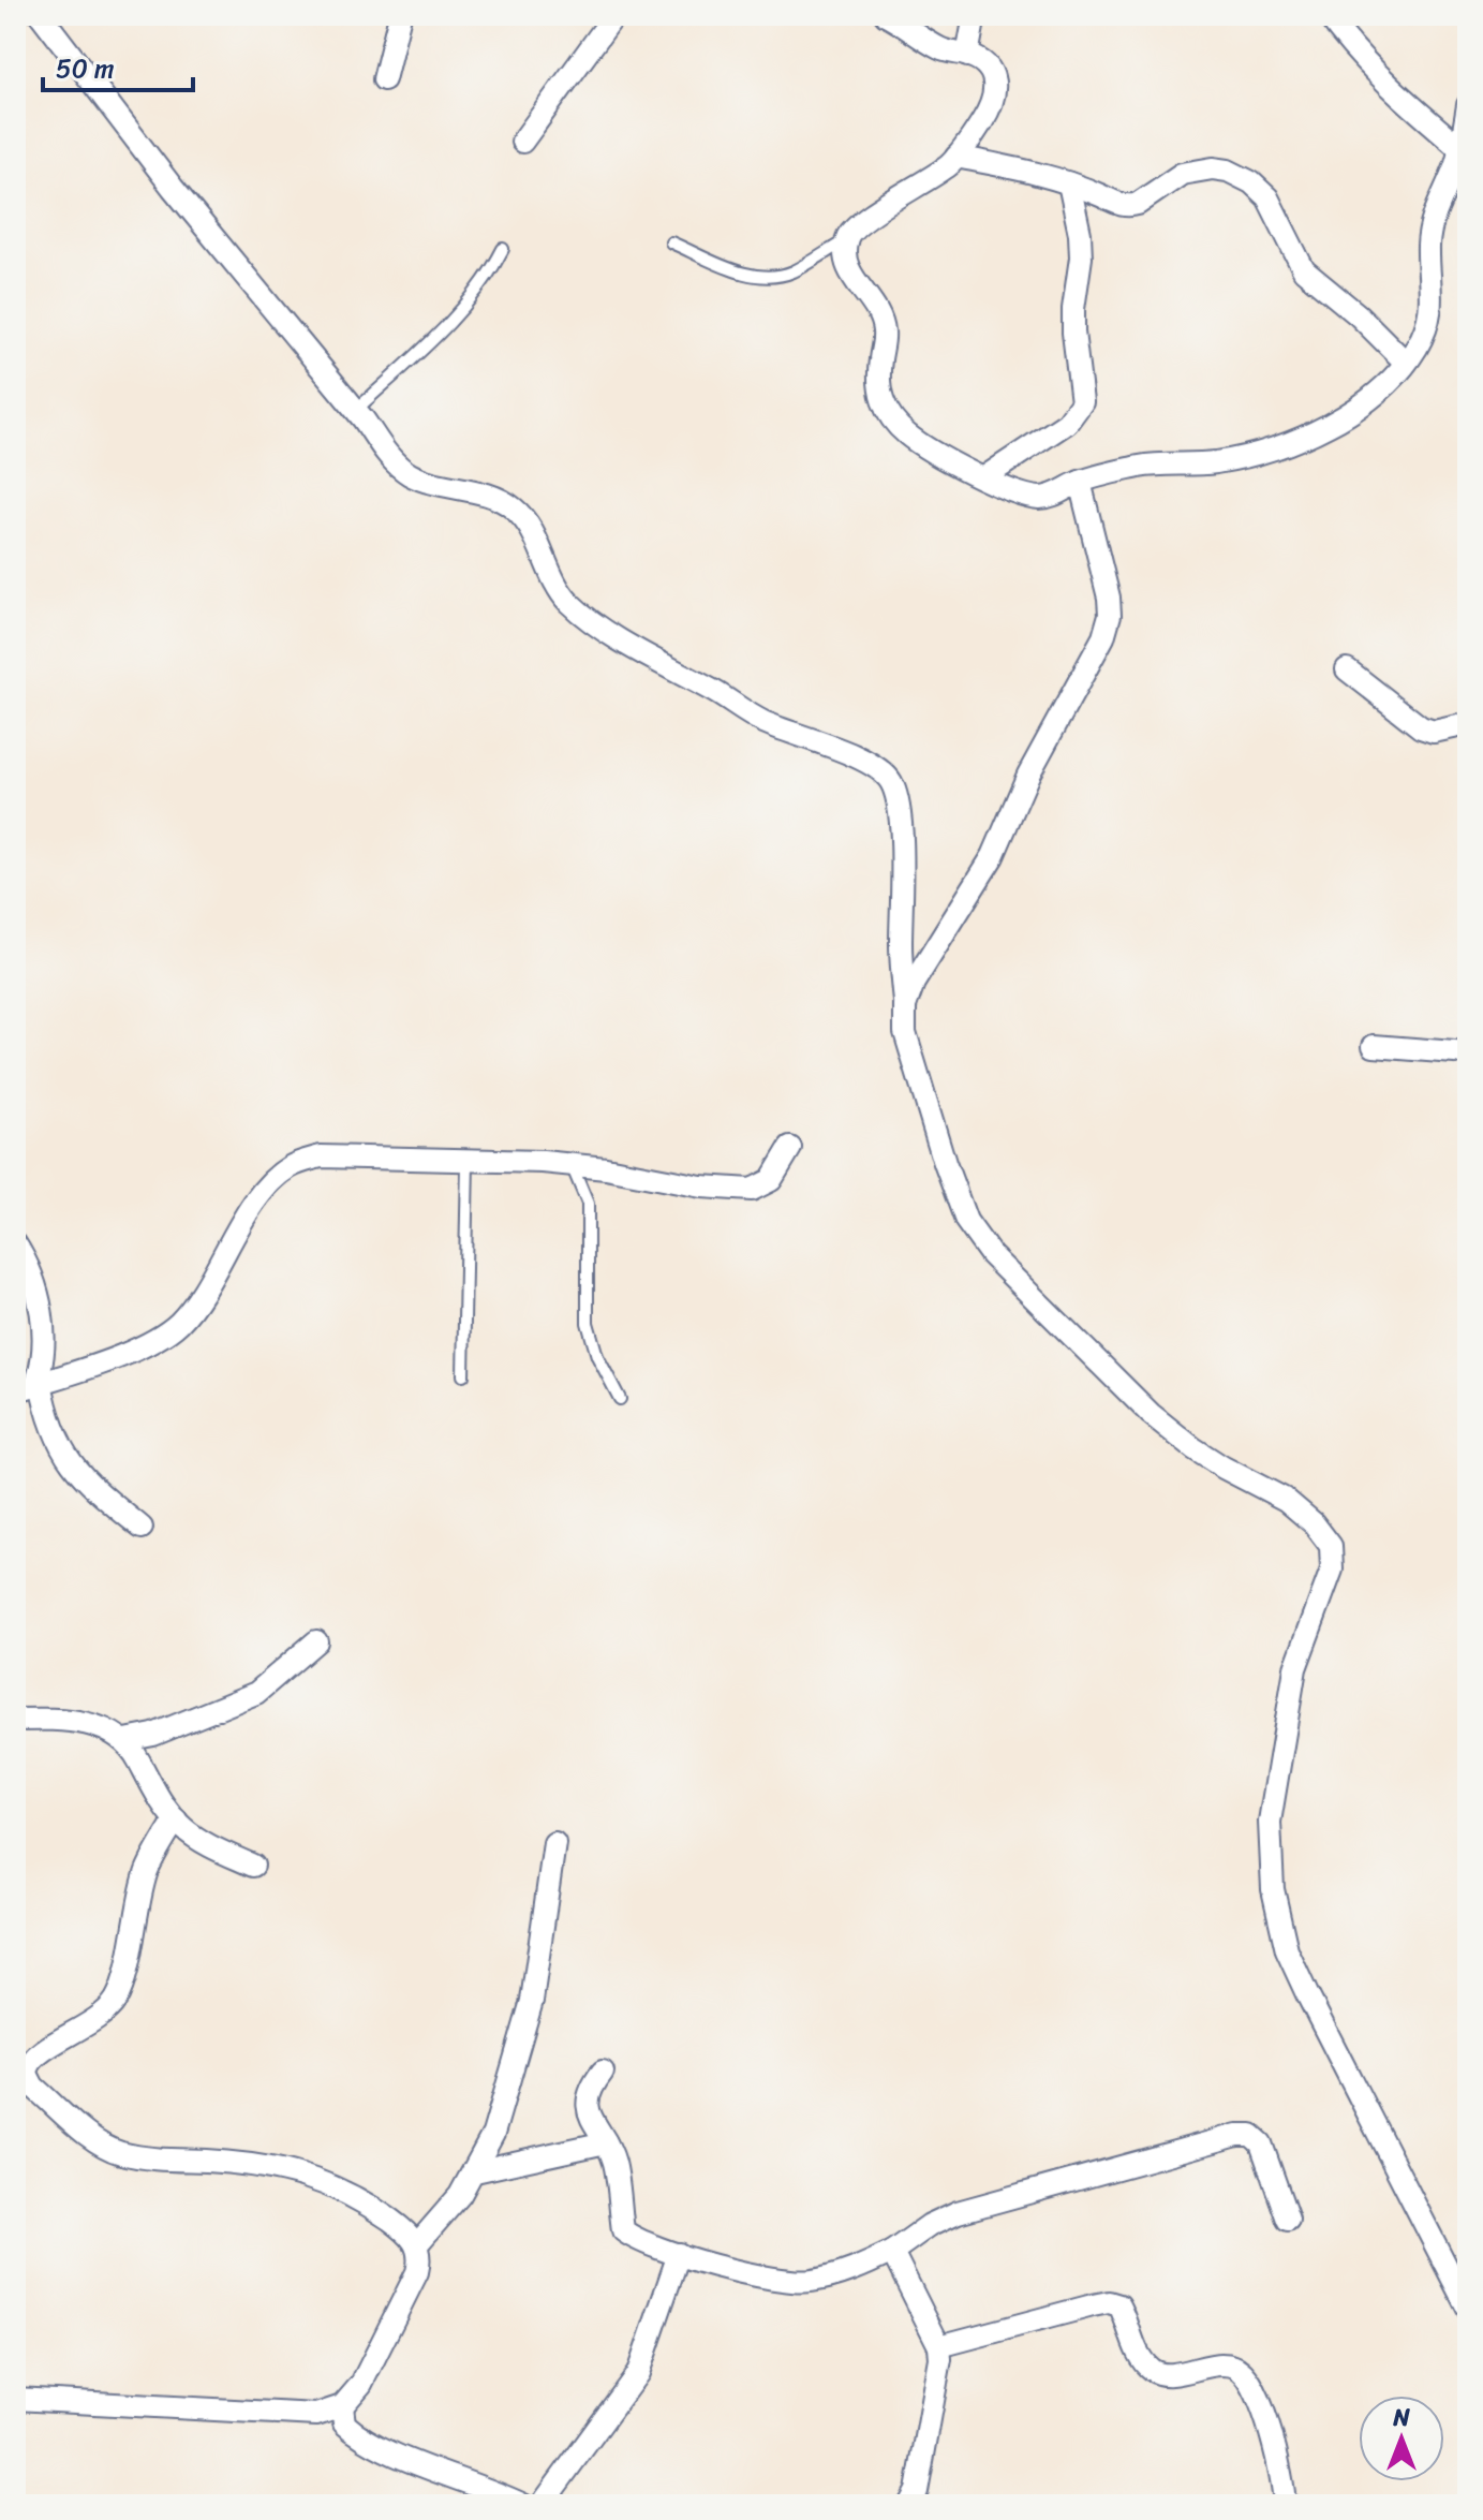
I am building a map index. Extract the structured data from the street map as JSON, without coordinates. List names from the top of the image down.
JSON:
{
  "scale_bar": "50 m",
  "north": "top"
}
